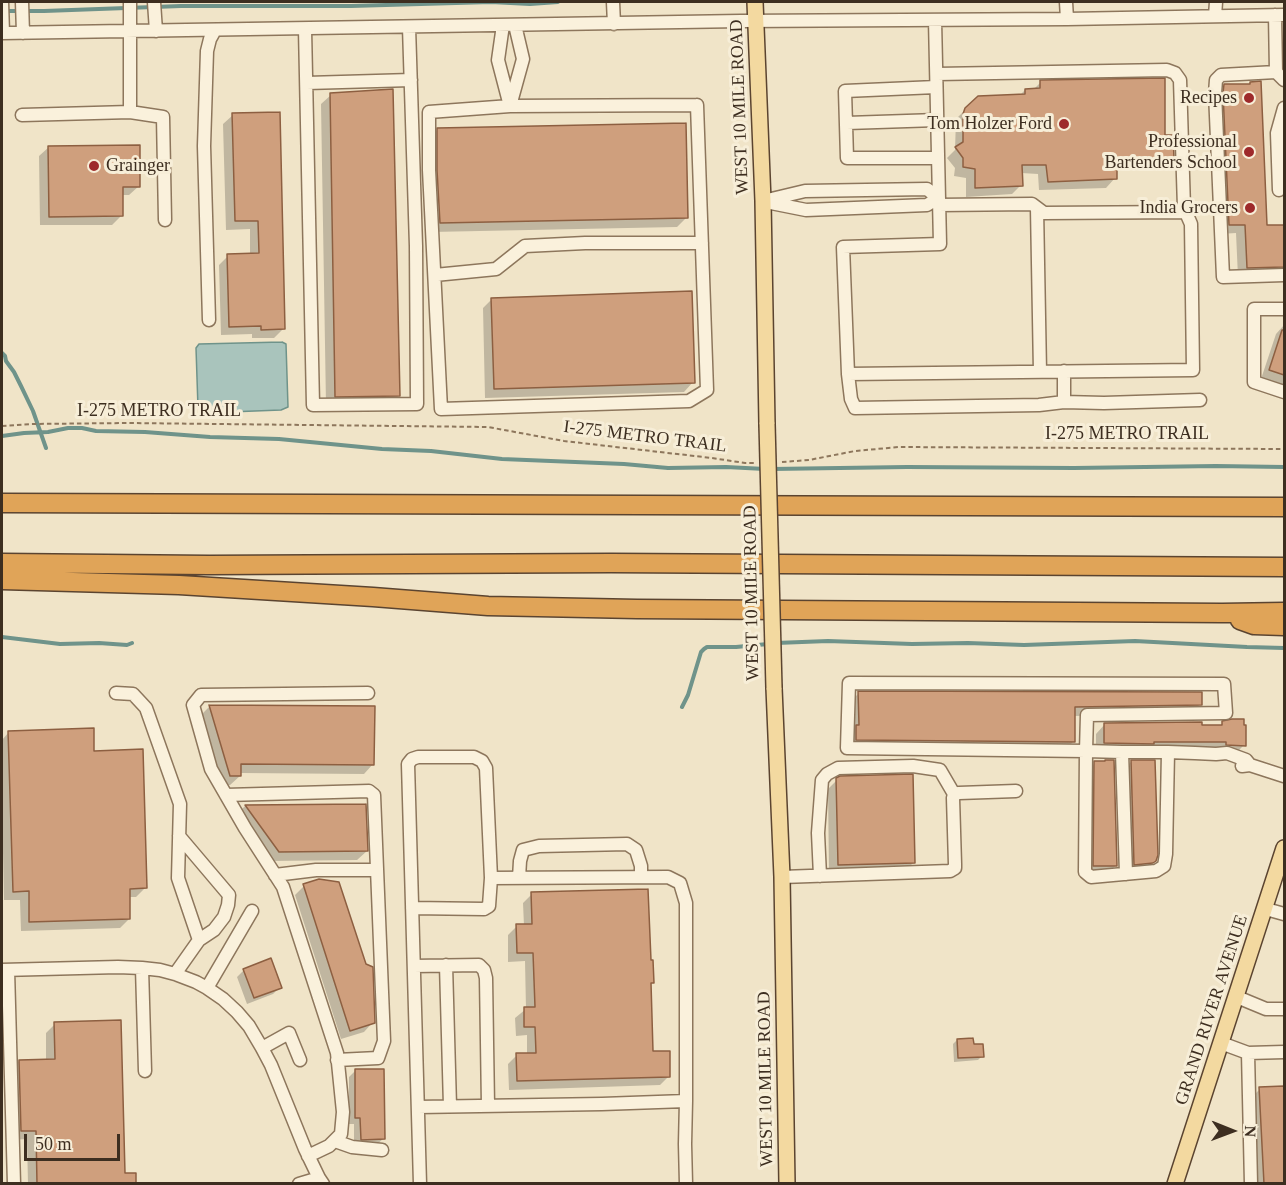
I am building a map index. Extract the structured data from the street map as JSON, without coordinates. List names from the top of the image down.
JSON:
{
  "streets": {
    "main road": ["WEST 10 MILE ROAD", "GRAND RIVER AVENUE"],
    "path": ["I-275 METRO TRAIL"]
  },
  "places": [
    "Recipes",
    "Tom Holzer Ford",
    "Professional Bartenders School",
    "Grainger",
    "India Grocers"
  ],
  "scale_bar": "50 m",
  "north": "right"
}
